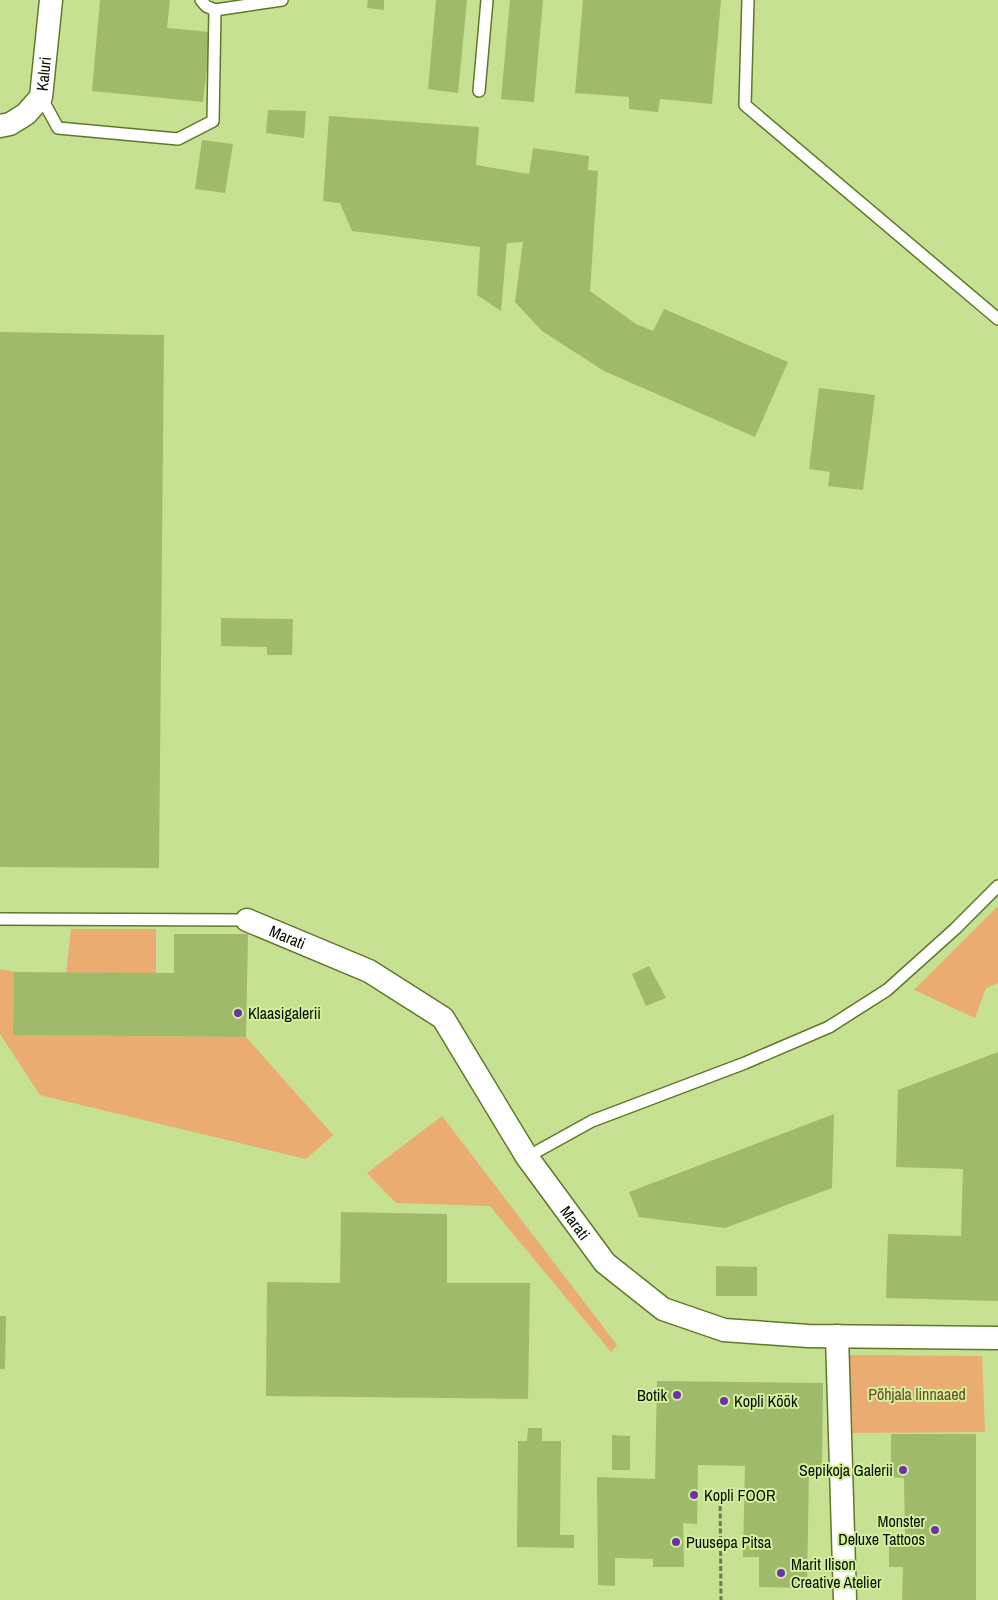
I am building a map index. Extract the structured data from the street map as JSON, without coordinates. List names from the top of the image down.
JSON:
{
  "streets": {
    "street": ["Kaluri", "Marati"]
  },
  "parks": ["Põhjala linnaaed"],
  "places": [
    "Klaasigalerii",
    "Botik",
    "Kopli Köök",
    "Sepikoja Galerii",
    "Kopli FOOR",
    "Monster Deluxe Tattoos",
    "Puusepa Pitsa",
    "Marit Ilison Creative Atelier"
  ]
}
